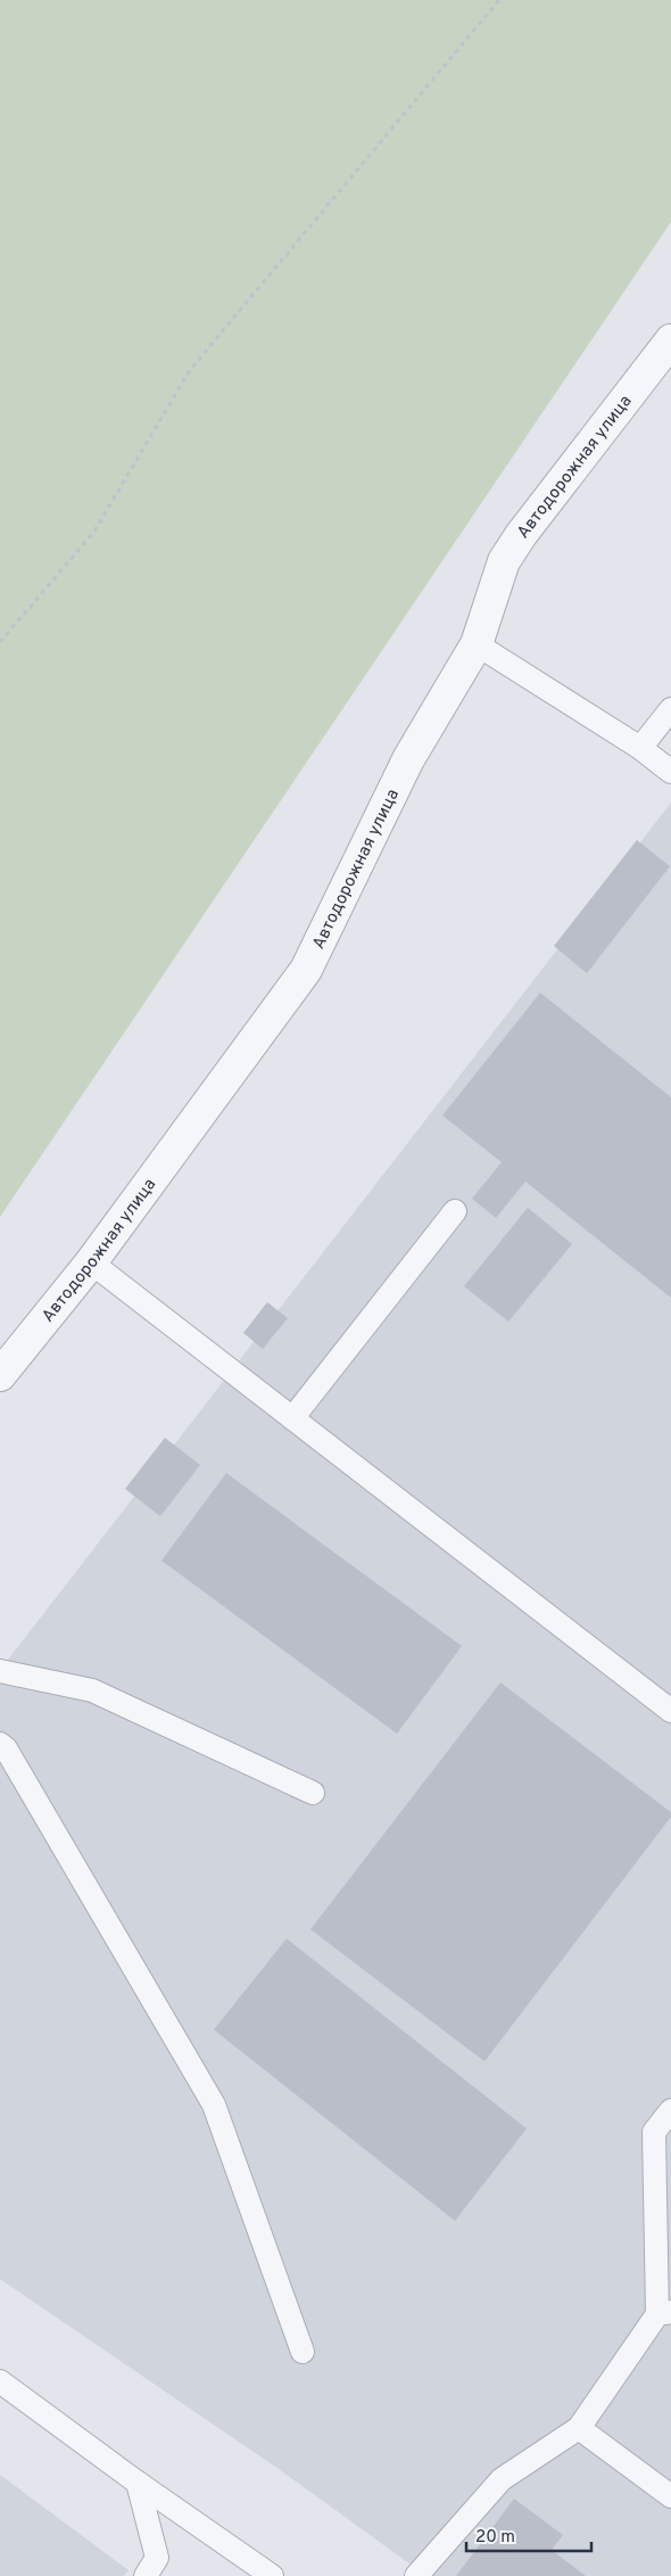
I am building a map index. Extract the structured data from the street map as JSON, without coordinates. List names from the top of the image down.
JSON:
{
  "streets": {
    "street": ["Автодорожная улица"]
  },
  "scale_bar": "20 m"
}
